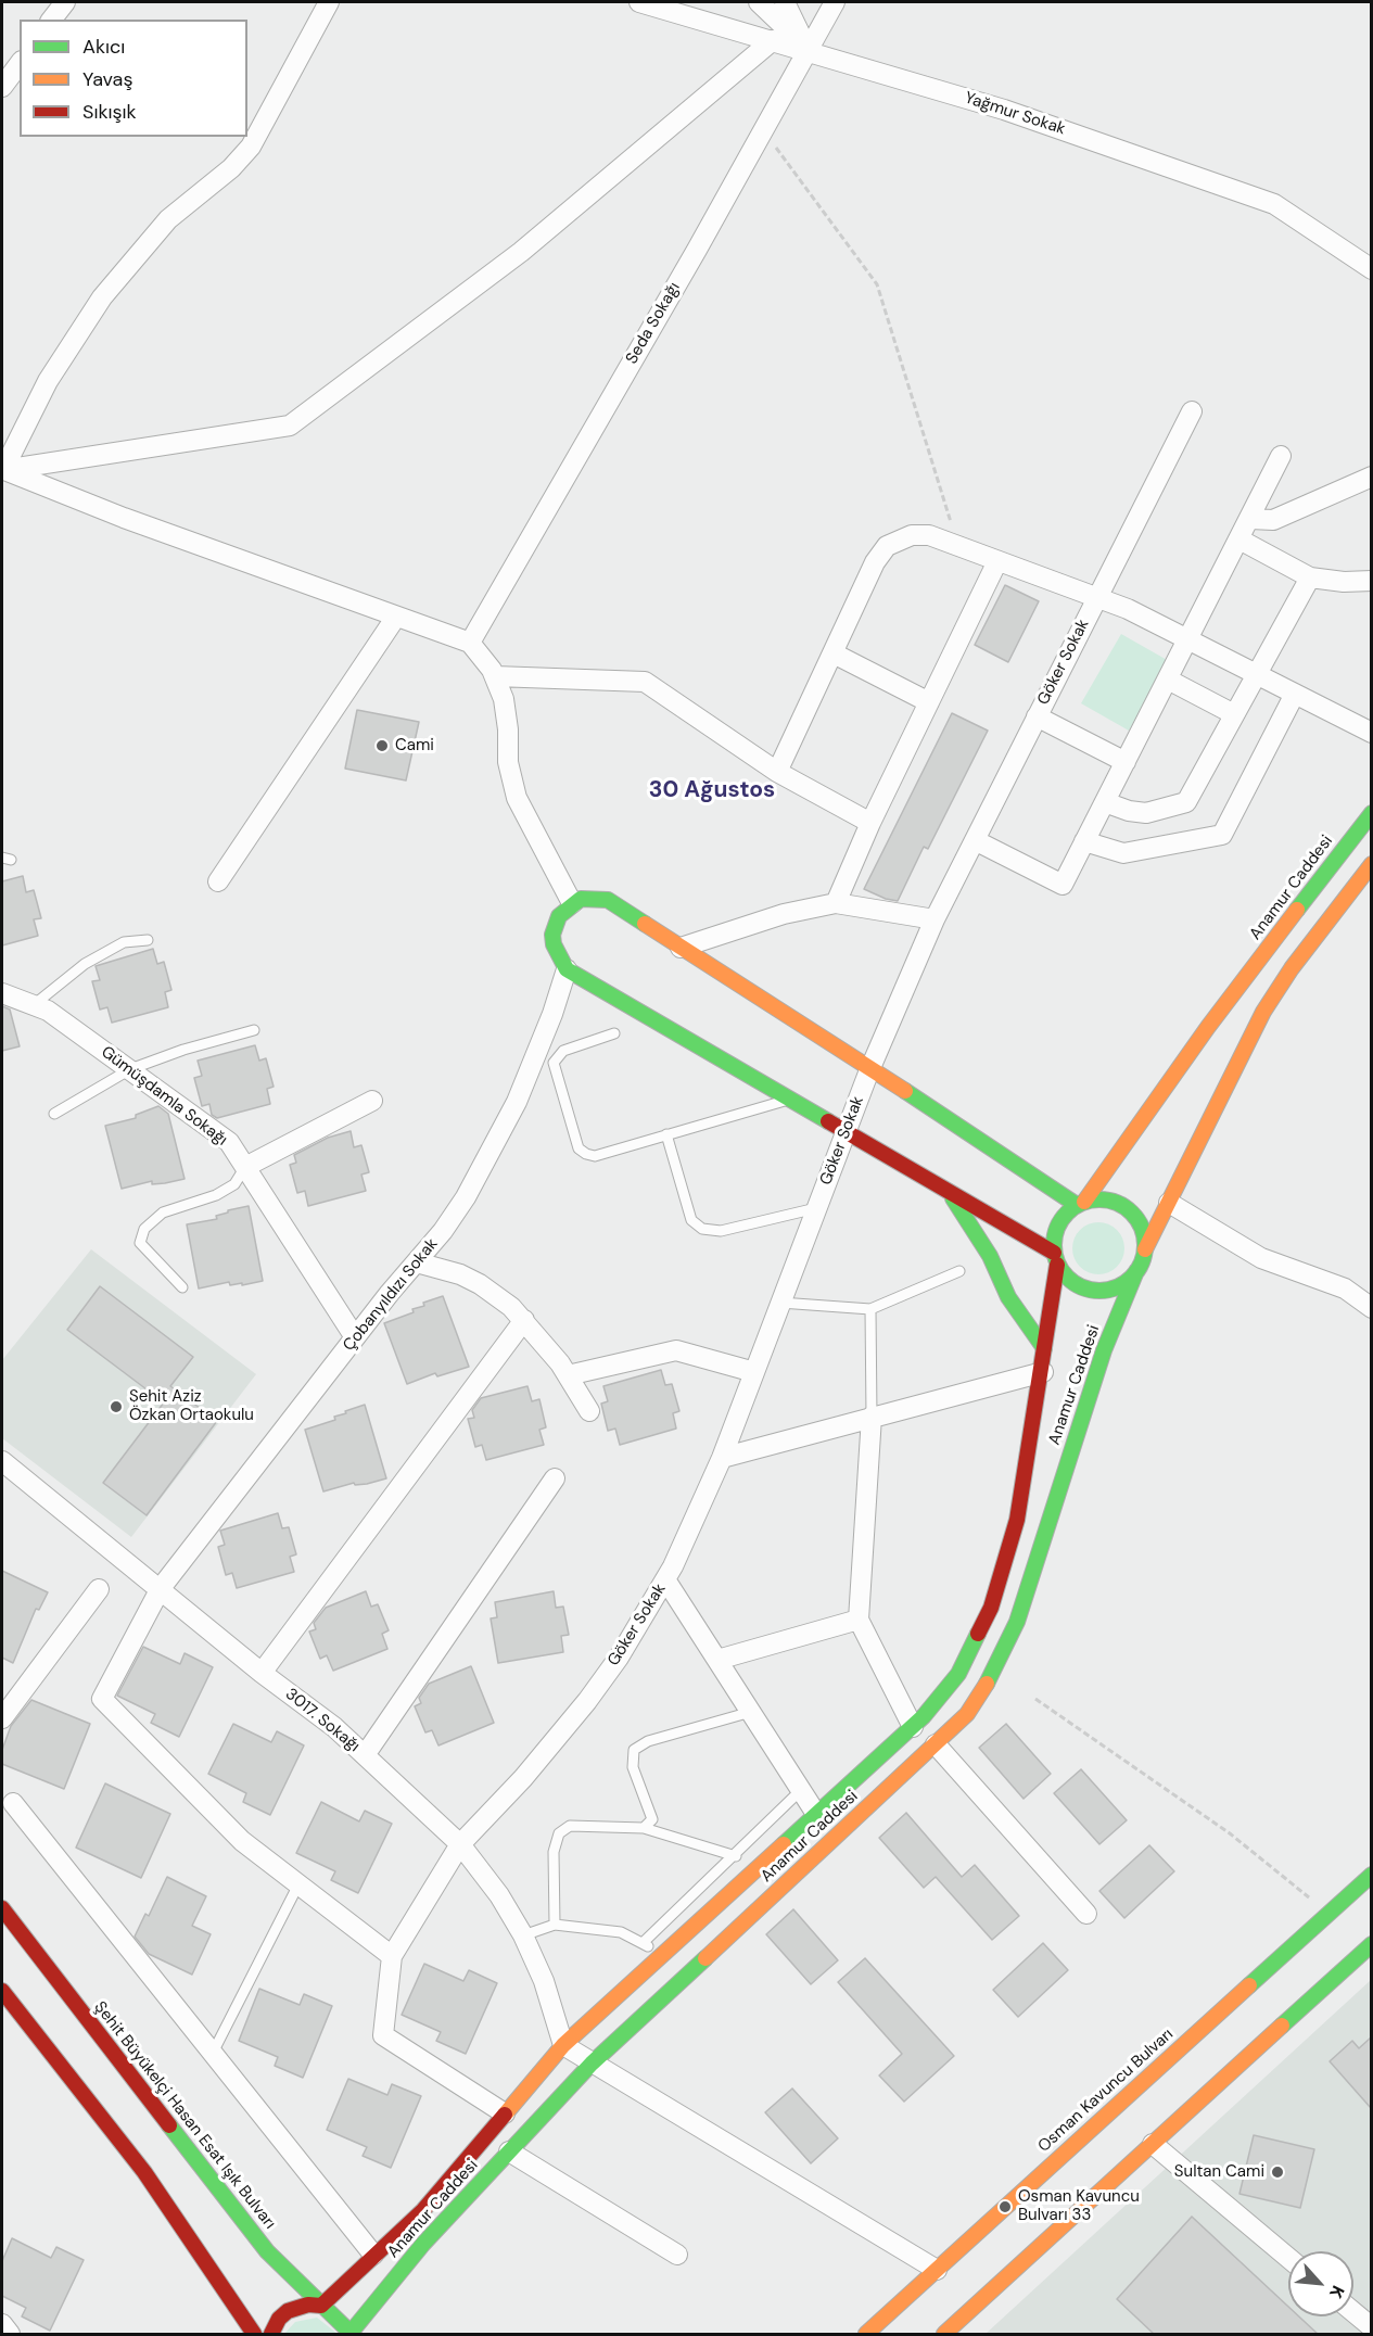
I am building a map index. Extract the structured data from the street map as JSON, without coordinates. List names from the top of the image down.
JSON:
{
  "streets": {
    "main road": ["Anamur Caddesi", "Osman Kavuncu Bulvarı", "Şehit Büyükelçi Hasan Esat Işık Bulvarı"],
    "street": [
      "Yağmur Sokak",
      "Seda Sokağı",
      "Göker Sokak",
      "Gümüşdamla Sokağı",
      "Çobanyıldızı Sokak",
      "3017. Sokağı"
    ]
  },
  "crossings": [
    ["Yağmur Sokak", "Seda Sokağı"],
    ["Göker Sokak", "3017. Sokağı"],
    ["Anamur Caddesi", "3017. Sokağı"],
    ["Anamur Caddesi", "Şehit Büyükelçi Hasan Esat Işık Bulvarı"],
    ["Gümüşdamla Sokağı", "Çobanyıldızı Sokak"],
    ["Çobanyıldızı Sokak", "3017. Sokağı"]
  ],
  "districts": ["30 Ağustos"],
  "places": [
    "Cami",
    "Şehit Aziz Özkan Ortaokulu",
    "Sultan Cami",
    "Osman Kavuncu Bulvarı 33"
  ],
  "legend": ["Akıcı", "Yavaş", "Sıkışık"],
  "north": "bottom right"
}
